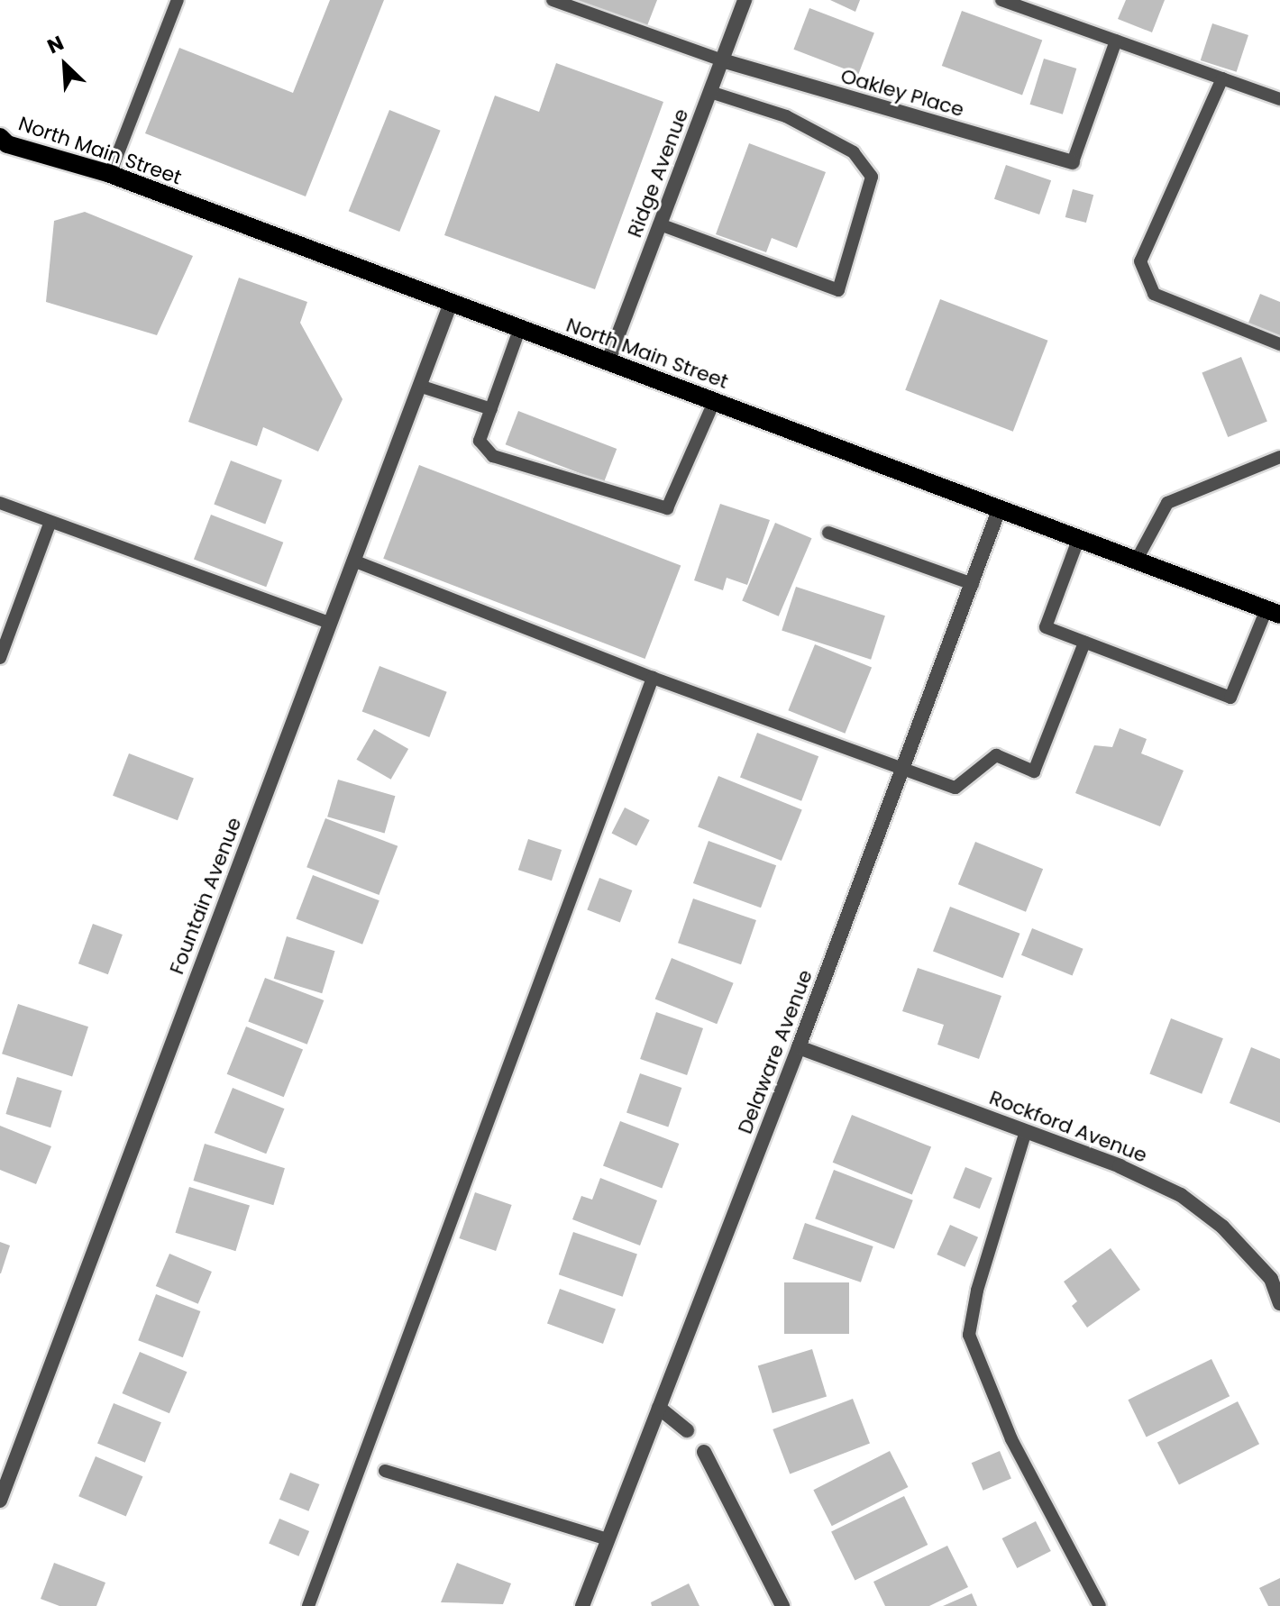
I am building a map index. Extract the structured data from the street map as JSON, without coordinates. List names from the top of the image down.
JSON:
{
  "streets": {
    "main road": ["North Main Street"],
    "street": [
      "Oakley Place",
      "Ridge Avenue",
      "Fountain Avenue",
      "Delaware Avenue",
      "Rockford Avenue"
    ]
  },
  "crossings": [
    ["Oakley Place", "Ridge Avenue"],
    ["North Main Street", "Ridge Avenue"],
    ["North Main Street", "Fountain Avenue"],
    ["North Main Street", "Delaware Avenue"],
    ["Delaware Avenue", "Rockford Avenue"]
  ],
  "north": "top left"
}
